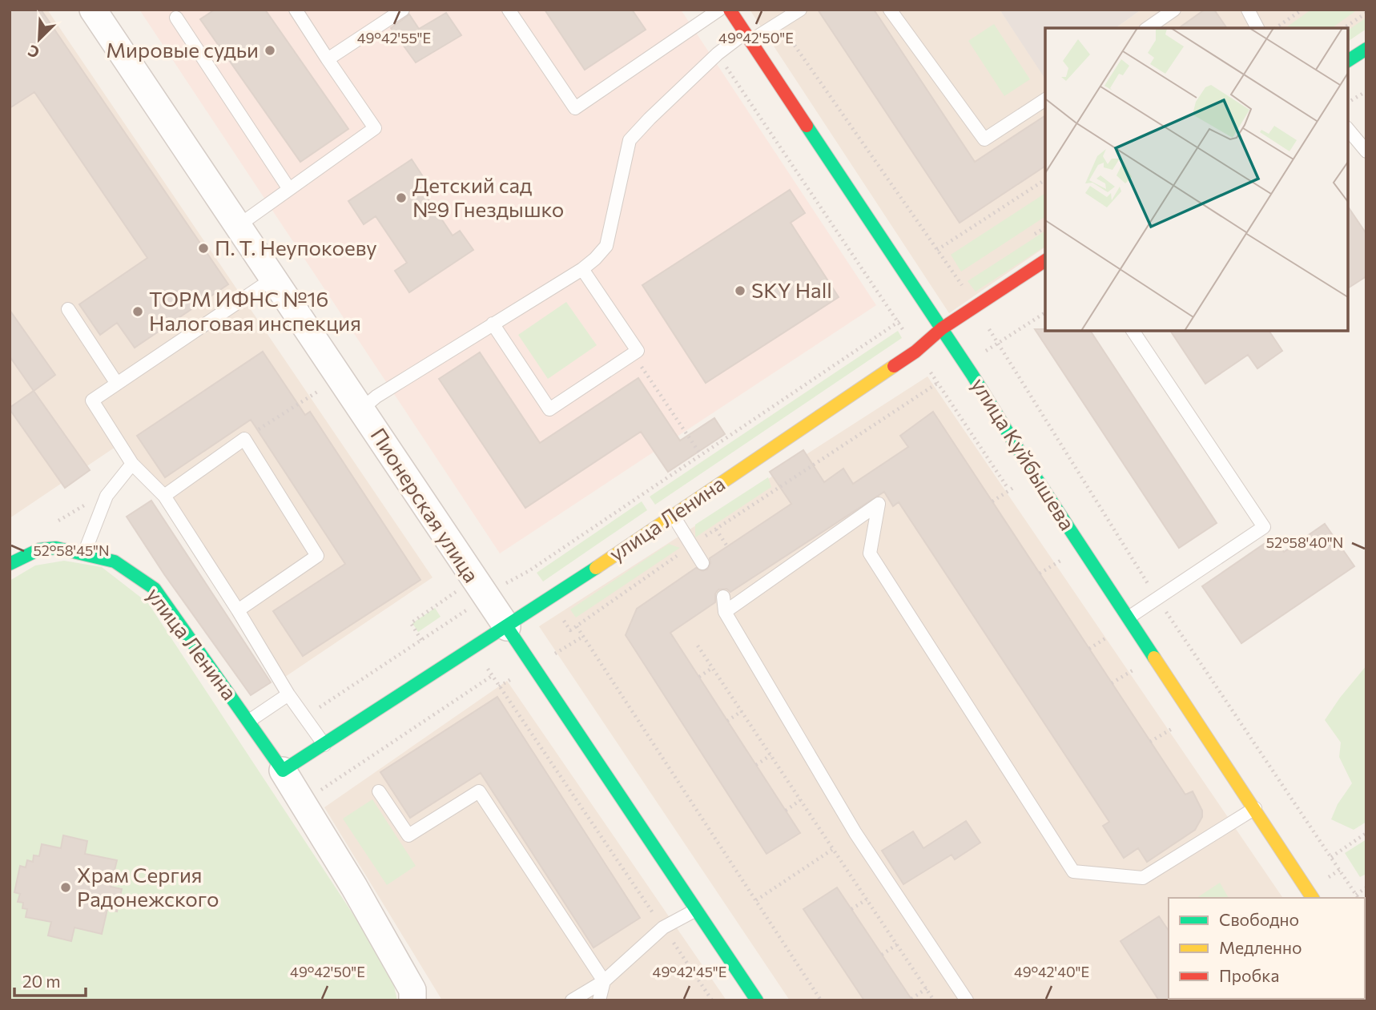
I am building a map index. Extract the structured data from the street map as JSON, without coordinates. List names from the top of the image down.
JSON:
{
  "streets": {
    "street": ["улица Куйбышева", "Пионерская улица", "улица Ленина"]
  },
  "crossings": [
    ["улица Куйбышева", "улица Ленина"],
    ["Пионерская улица", "улица Ленина"]
  ],
  "places": [
    "Мировые судьи",
    "Детский сад №9 Гнездышко",
    "П. Т. Неупокоеву",
    "SKY Hall",
    "ТОРМ ИФНС №16 Налоговая инспекция",
    "Храм Сергия Радонежского"
  ],
  "legend": ["Свободно", "Медленно", "Пробка"],
  "scale_bar": "20 m",
  "north": "bottom left",
  "coordinates": [
    "49°42'55\"E",
    "49°42'50\"E",
    "52°58'40\"N",
    "52°58'45\"N",
    "49°42'45\"E",
    "49°42'40\"E"
  ]
}
